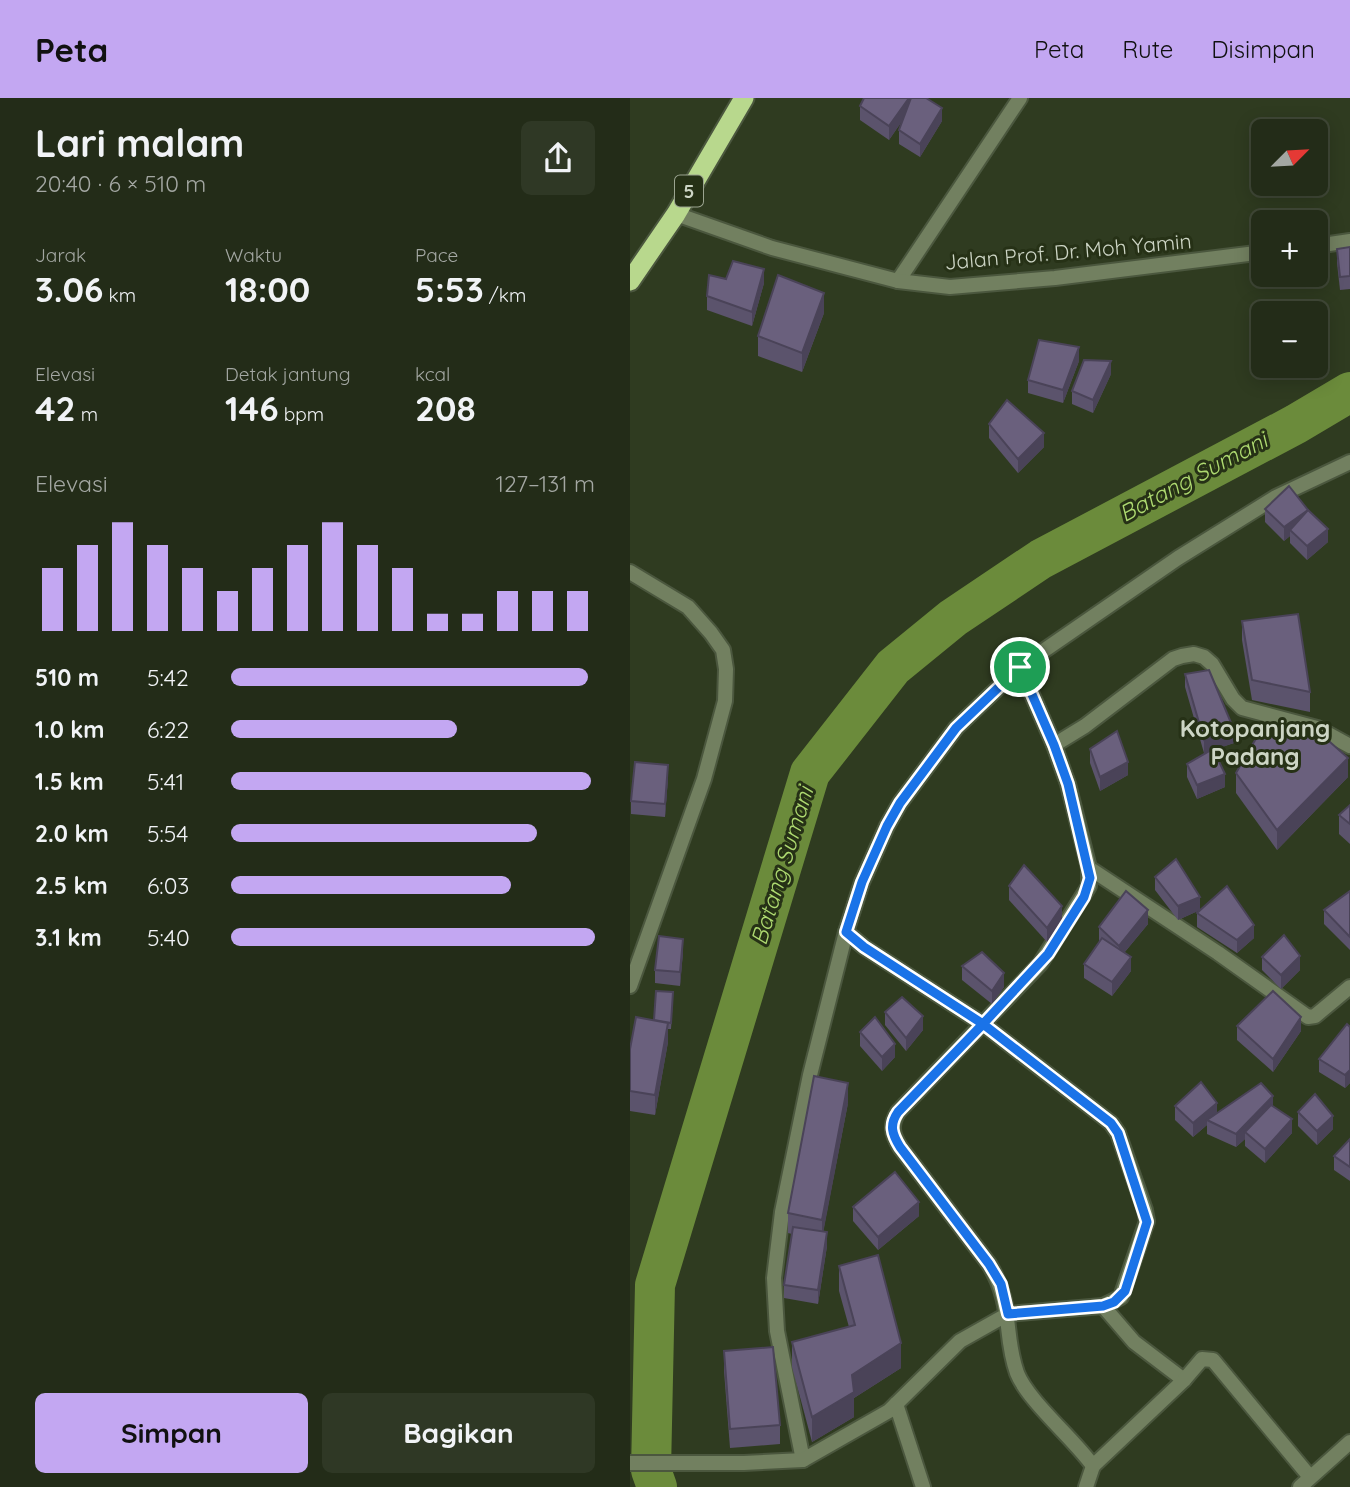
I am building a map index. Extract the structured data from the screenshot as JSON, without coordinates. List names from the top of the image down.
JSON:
{
  "streets": {
    "highway": ["5"],
    "street": ["Jalan Prof. Dr. Moh Yamin"]
  },
  "crossings": [
    ["5", "Jalan Prof. Dr. Moh Yamin"]
  ],
  "districts": ["Kotopanjang Padang"],
  "water": ["Batang Sumani"],
  "north": "top right",
  "page": {
    "header": "Peta",
    "nav": ["Peta", "Rute", "Disimpan"],
    "heading": ["Lari malam", "20:40 · 6 × 510 m"],
    "map_buttons": ["+", "−"],
    "stats": [
      ["Jarak", "3.06 km"],
      ["Waktu", "18:00"],
      ["Pace", "5:53 /km"],
      ["Elevasi", "42 m"],
      ["Detak jantung", "146 bpm"],
      ["kcal", "208"]
    ],
    "chart": ["Elevasi", "127–131 m"],
    "list": [
      {
        "name": "510 m",
        "note": "5:42"
      },
      {
        "name": "1.0 km",
        "note": "6:22"
      },
      {
        "name": "1.5 km",
        "note": "5:41"
      },
      {
        "name": "2.0 km",
        "note": "5:54"
      },
      {
        "name": "2.5 km",
        "note": "6:03"
      },
      {
        "name": "3.1 km",
        "note": "5:40"
      }
    ],
    "buttons": ["Simpan", "Bagikan"]
  }
}
